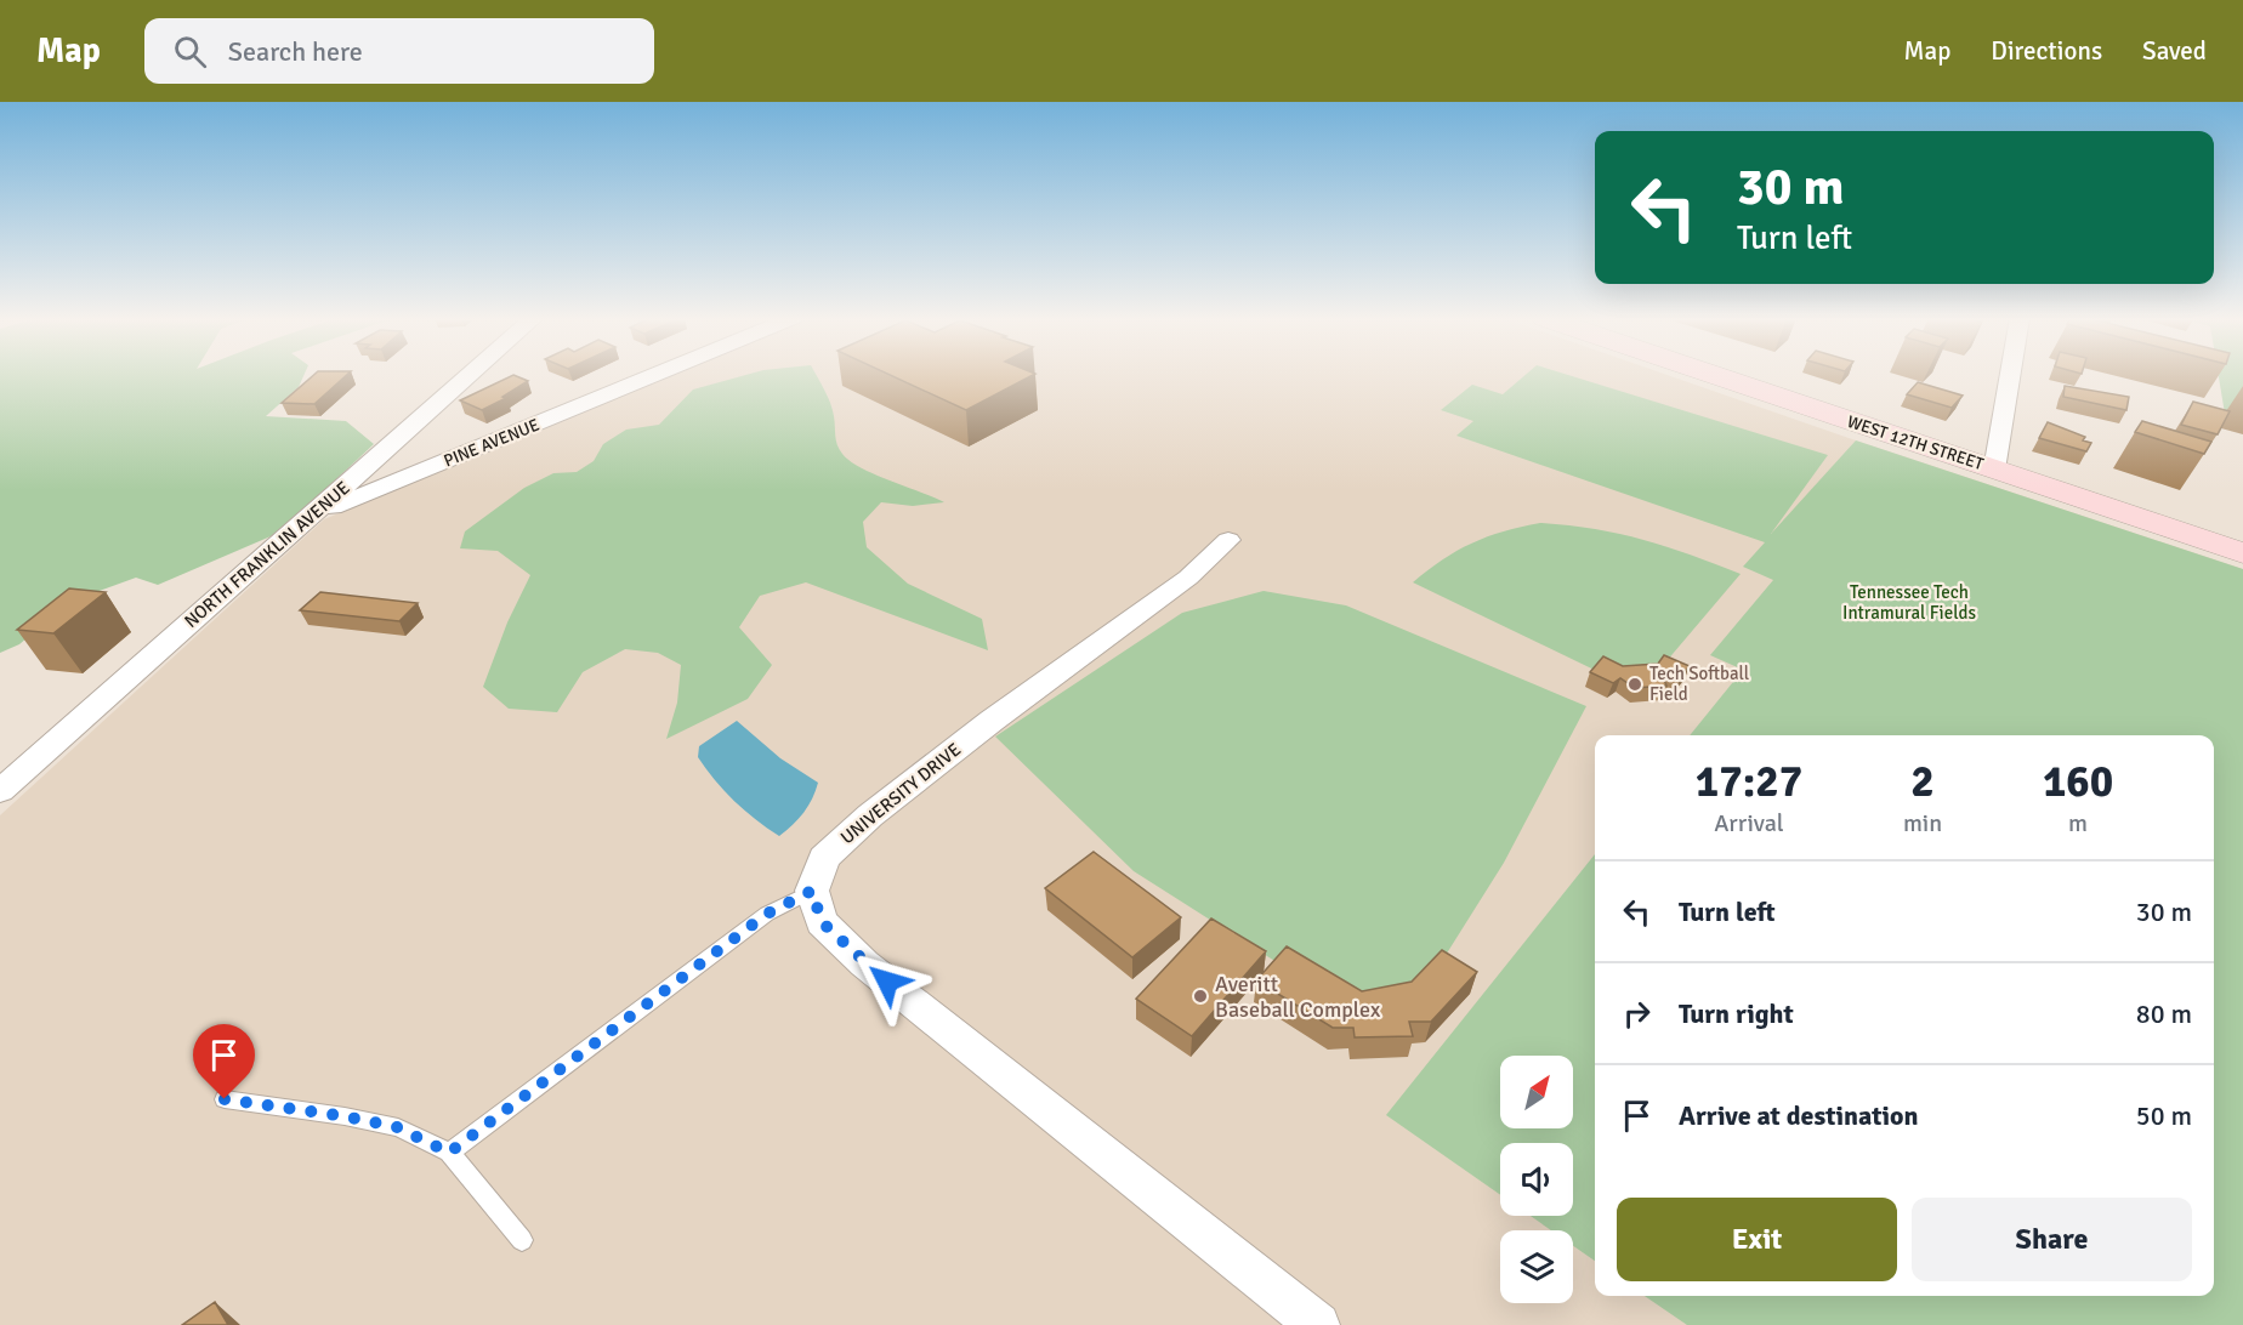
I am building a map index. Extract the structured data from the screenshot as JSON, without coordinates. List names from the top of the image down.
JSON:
{
  "streets": {
    "main road": ["WEST 12TH STREET"],
    "street": ["PINE AVENUE", "NORTH FRANKLIN AVENUE", "UNIVERSITY DRIVE"]
  },
  "crossings": [
    ["PINE AVENUE", "NORTH FRANKLIN AVENUE"]
  ],
  "parks": ["Tennessee Tech Intramural Fields"],
  "places": ["Tech Softball Field", "Averitt Baseball Complex"],
  "north": "top right",
  "page": {
    "header": "Map",
    "search": "Search here",
    "nav": ["Map", "Directions", "Saved"],
    "turn": ["30 m", "Turn left"],
    "eta": [
      "17:27",
      "Arrival",
      "2",
      "min",
      "160",
      "m"
    ],
    "list": [
      {
        "name": "Turn left",
        "value": "30 m"
      },
      {
        "name": "Turn right",
        "value": "80 m"
      },
      {
        "name": "Arrive at destination",
        "value": "50 m"
      }
    ],
    "buttons": ["Exit", "Share"]
  }
}
